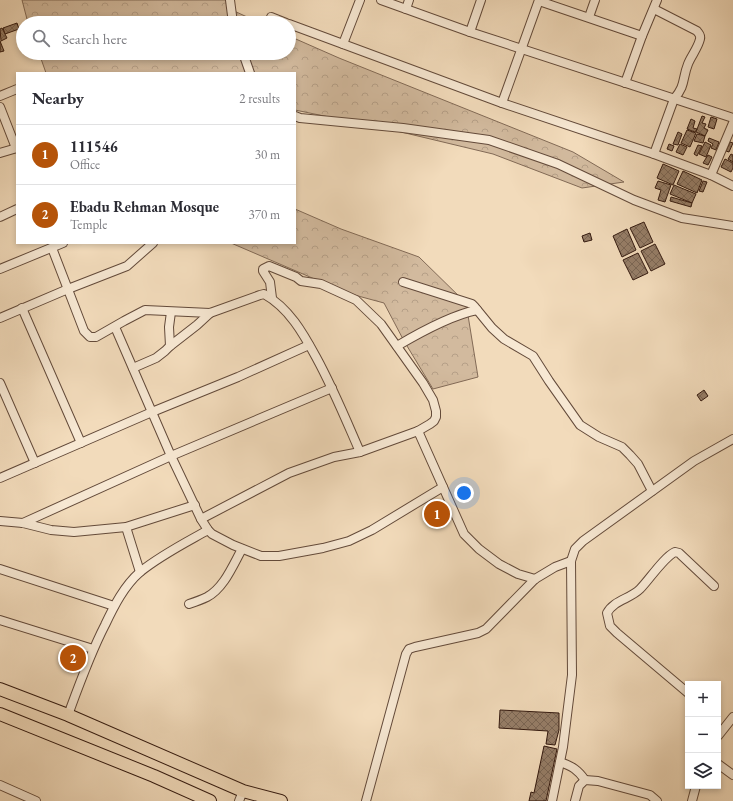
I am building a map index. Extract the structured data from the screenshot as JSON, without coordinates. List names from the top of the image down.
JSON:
{
  "page": {
    "search": "Search here",
    "heading": ["Nearby", "2 results"],
    "list": [
      {
        "mark": "1",
        "name": "111546",
        "note": "Office",
        "value": "30 m"
      },
      {
        "mark": "2",
        "name": "Ebadu Rehman Mosque",
        "note": "Temple",
        "value": "370 m"
      }
    ],
    "pins": ["1", "2"],
    "map_buttons": ["+", "−"]
  }
}
